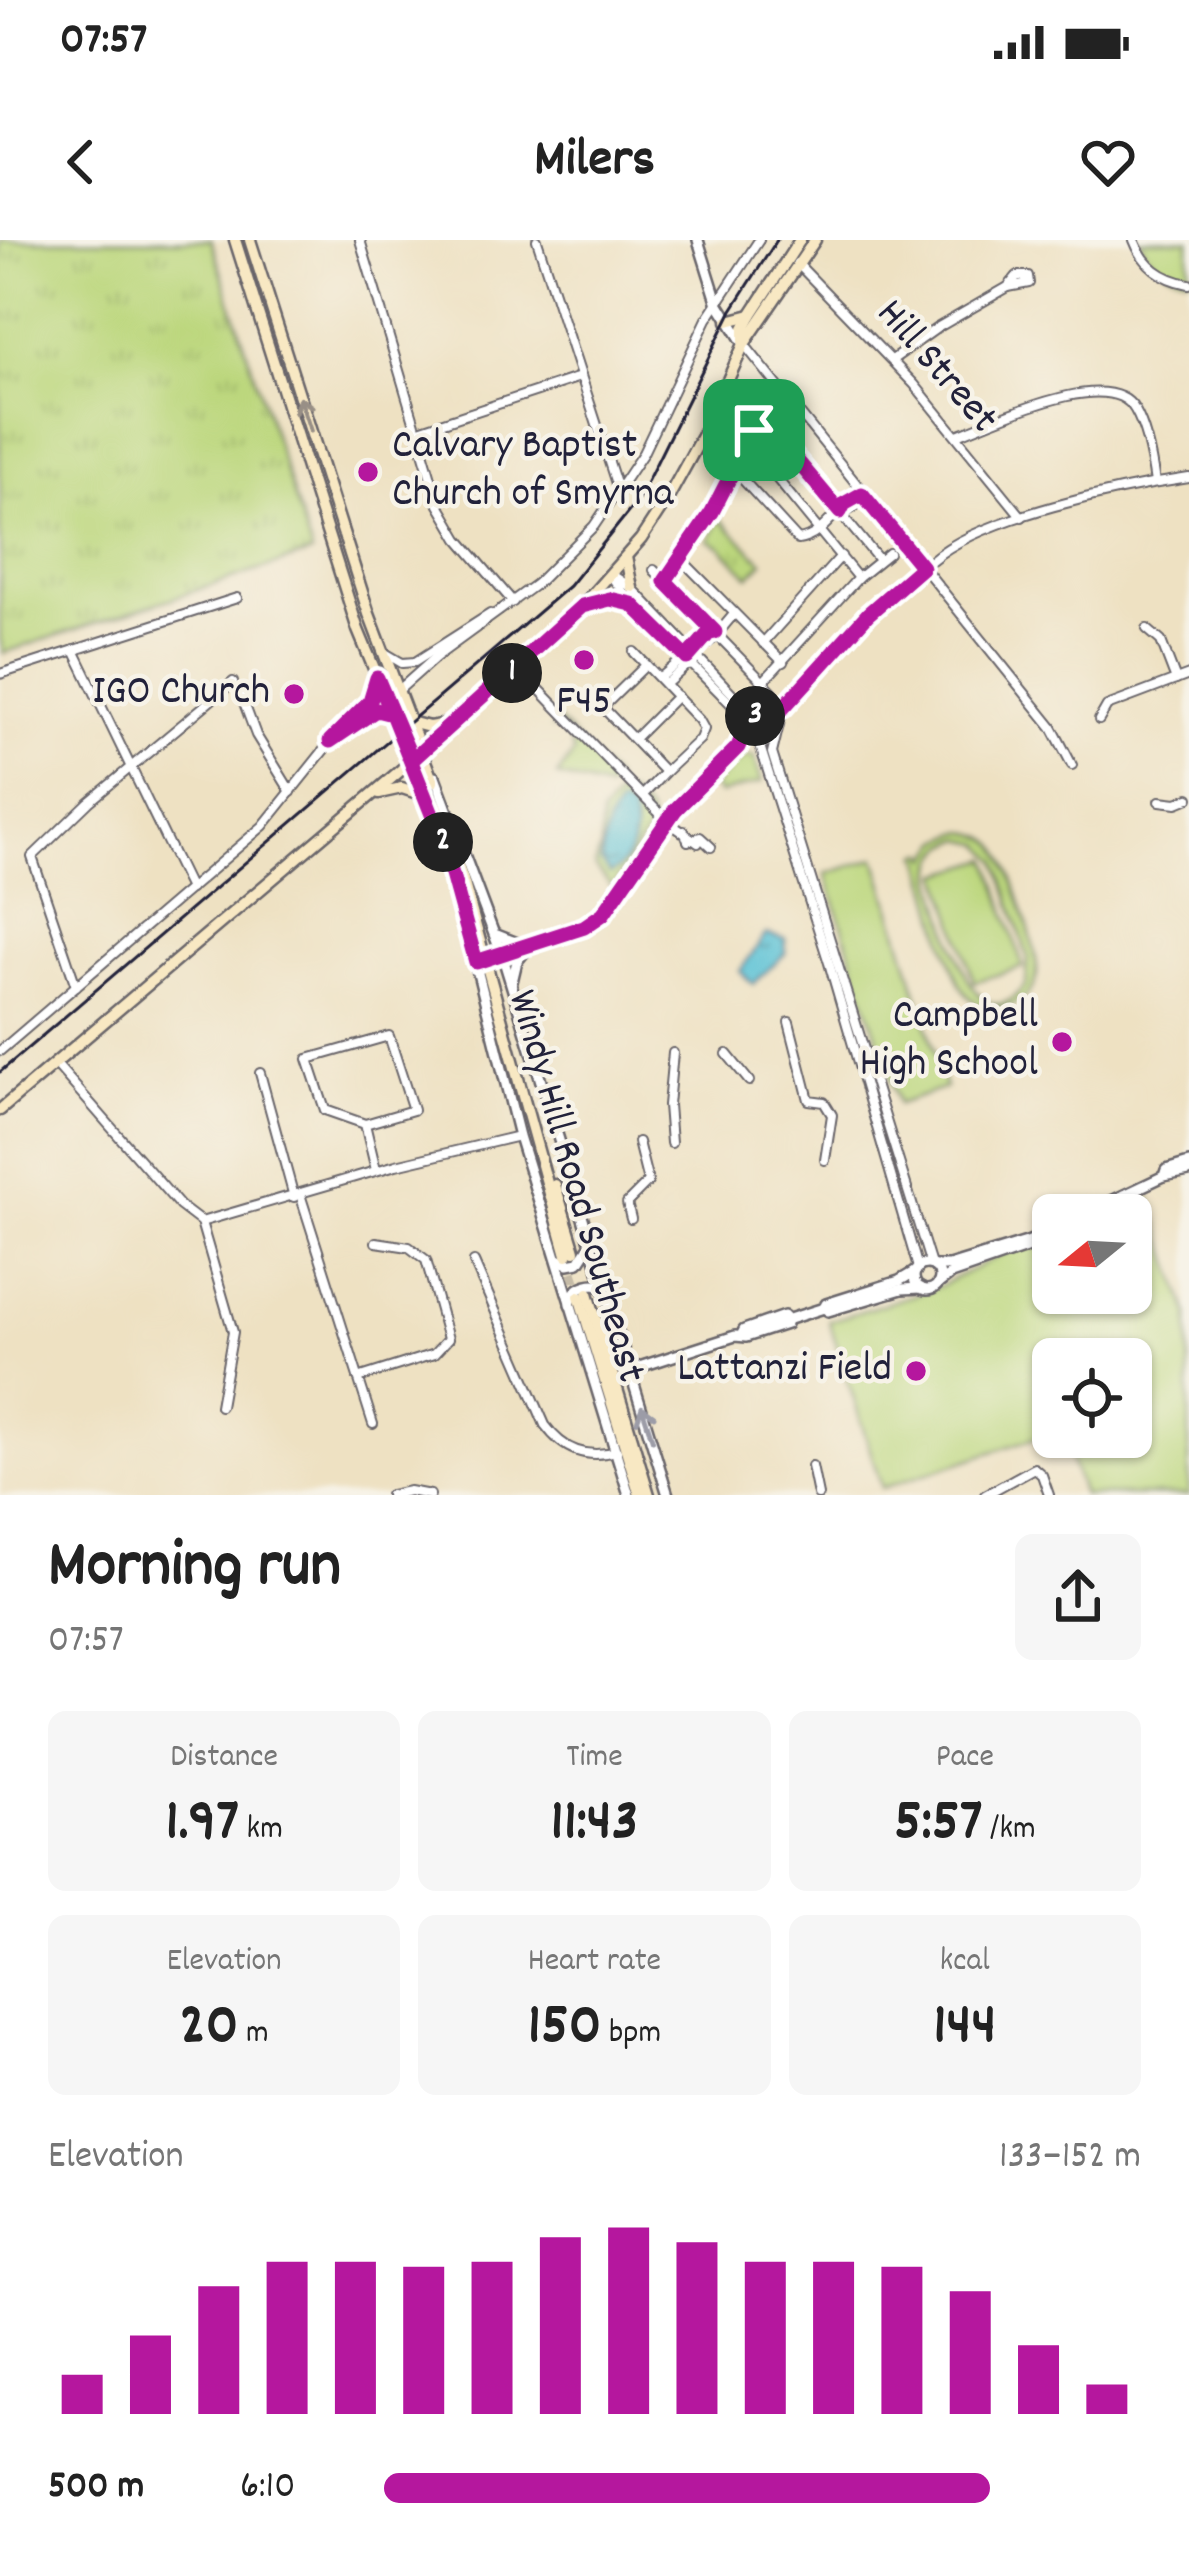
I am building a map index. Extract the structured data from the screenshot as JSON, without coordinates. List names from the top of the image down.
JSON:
{
  "streets": {
    "main road": ["Windy Hill Road Southeast"],
    "street": ["Hill Street"]
  },
  "places": [
    "Calvary Baptist Church of Smyrna",
    "F45",
    "IGO Church",
    "Campbell High School",
    "Lattanzi Field"
  ],
  "north": "left",
  "page": {
    "status": "07:57",
    "header": "Milers",
    "pins": ["1", "3", "2"],
    "heading": ["Morning run", "07:57"],
    "stats": [
      ["Distance", "1.97 km"],
      ["Time", "11:43"],
      ["Pace", "5:57 /km"],
      ["Elevation", "20 m"],
      ["Heart rate", "150 bpm"],
      ["kcal", "144"]
    ],
    "chart": ["Elevation", "133–152 m"],
    "list": [
      {
        "name": "500 m",
        "note": "6:10"
      }
    ]
  }
}
